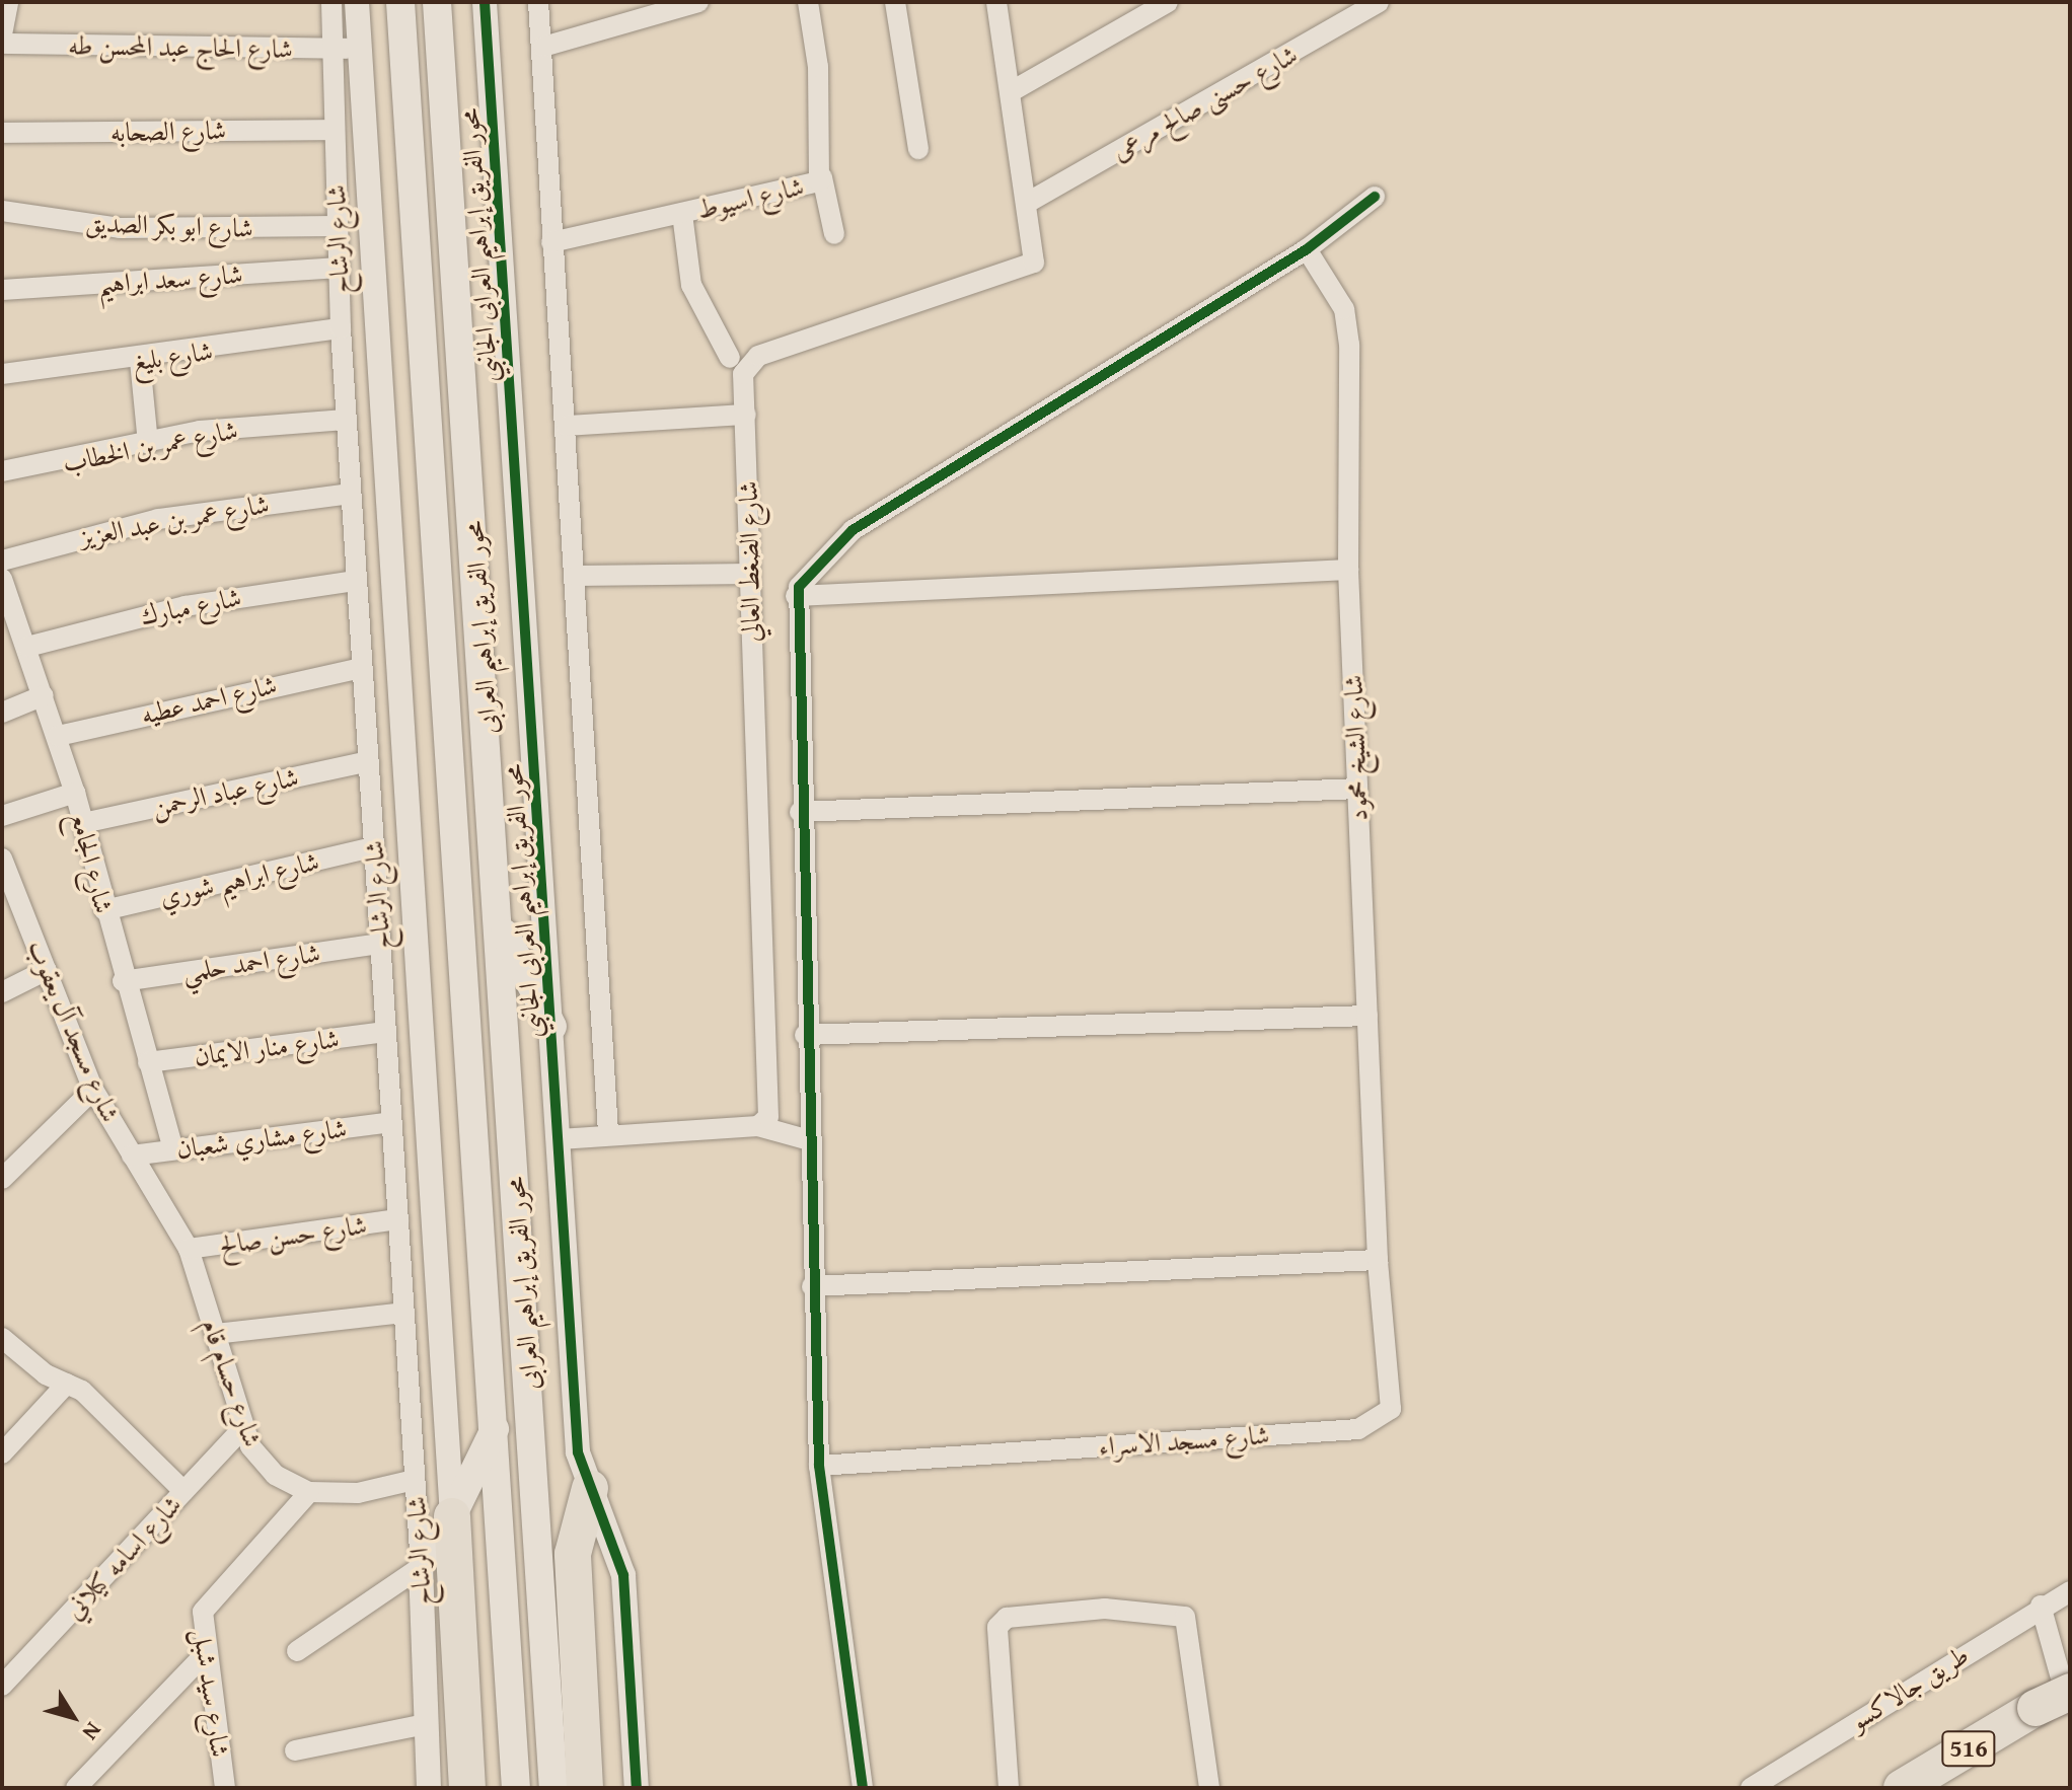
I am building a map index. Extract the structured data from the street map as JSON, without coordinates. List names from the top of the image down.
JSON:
{
  "streets": {
    "highway": ["516"],
    "main road": ["محور الفريق إبراهيم العرابى"],
    "street": [
      "شارع الحاج عبد المحسن طه",
      "شارع حسنى صالح مرعى",
      "شارع الصحابه",
      "شارع اسيوط",
      "شارع ابو بكر الصديق",
      "شارع الرشاح",
      "محور الفريق إبراهيم العرابى الجانبي",
      "شارع سعد ابراهيم",
      "شارع بليغ",
      "شارع عمر بن الخطاب",
      "شارع عمر بن عبد العزيز",
      "شارع الضغط العالي",
      "شارع مبارك",
      "شارع احمد عطيه",
      "شارع الشيخ محمود",
      "شارع عباد الرحمن",
      "شارع الجامع",
      "شارع ابراهيم شوري",
      "شارع احمد حلمي",
      "شارع مسجد آل يعقوب",
      "شارع منار الايمان",
      "شارع مشاري شعبان",
      "شارع حسن صالح",
      "شارع حسام قام",
      "شارع مسجد الاسراء",
      "شارع اسامه كيلاني",
      "طريق جالاكسو",
      "شارع سيد شبل"
    ]
  },
  "crossings": [
    ["شارع الحاج عبد المحسن طه", "شارع الرشاح"],
    ["شارع حسنى صالح مرعى", "شارع الضغط العالي"],
    ["شارع الصحابه", "شارع الرشاح"],
    ["شارع ابو بكر الصديق", "شارع الرشاح"],
    ["شارع الرشاح", "شارع سعد ابراهيم"],
    ["شارع الرشاح", "شارع بليغ"],
    ["شارع الرشاح", "شارع عمر بن الخطاب"],
    ["شارع الرشاح", "شارع عمر بن عبد العزيز"],
    ["شارع الرشاح", "شارع مبارك"],
    ["شارع الرشاح", "شارع احمد عطيه"],
    ["شارع الرشاح", "شارع عباد الرحمن"],
    ["شارع الرشاح", "شارع ابراهيم شوري"],
    ["شارع الرشاح", "شارع احمد حلمي"],
    ["شارع الرشاح", "شارع منار الايمان"],
    ["شارع الرشاح", "شارع مشاري شعبان"],
    ["شارع الرشاح", "شارع حسن صالح"],
    ["شارع الرشاح", "شارع حسام قام"],
    ["شارع مبارك", "شارع الجامع"],
    ["شارع احمد عطيه", "شارع الجامع"],
    ["شارع الشيخ محمود", "شارع مسجد الاسراء"],
    ["شارع عباد الرحمن", "شارع الجامع"],
    ["شارع الجامع", "شارع ابراهيم شوري"],
    ["شارع الجامع", "شارع احمد حلمي"],
    ["شارع الجامع", "شارع منار الايمان"],
    ["شارع الجامع", "شارع مشاري شعبان"],
    ["شارع مسجد آل يعقوب", "شارع مشاري شعبان"],
    ["شارع مسجد آل يعقوب", "شارع حسام قام"],
    ["شارع مشاري شعبان", "شارع حسام قام"],
    ["شارع حسن صالح", "شارع حسام قام"],
    ["شارع حسام قام", "شارع اسامه كيلاني"],
    ["شارع حسام قام", "شارع سيد شبل"]
  ],
  "north": "bottom right"
}
